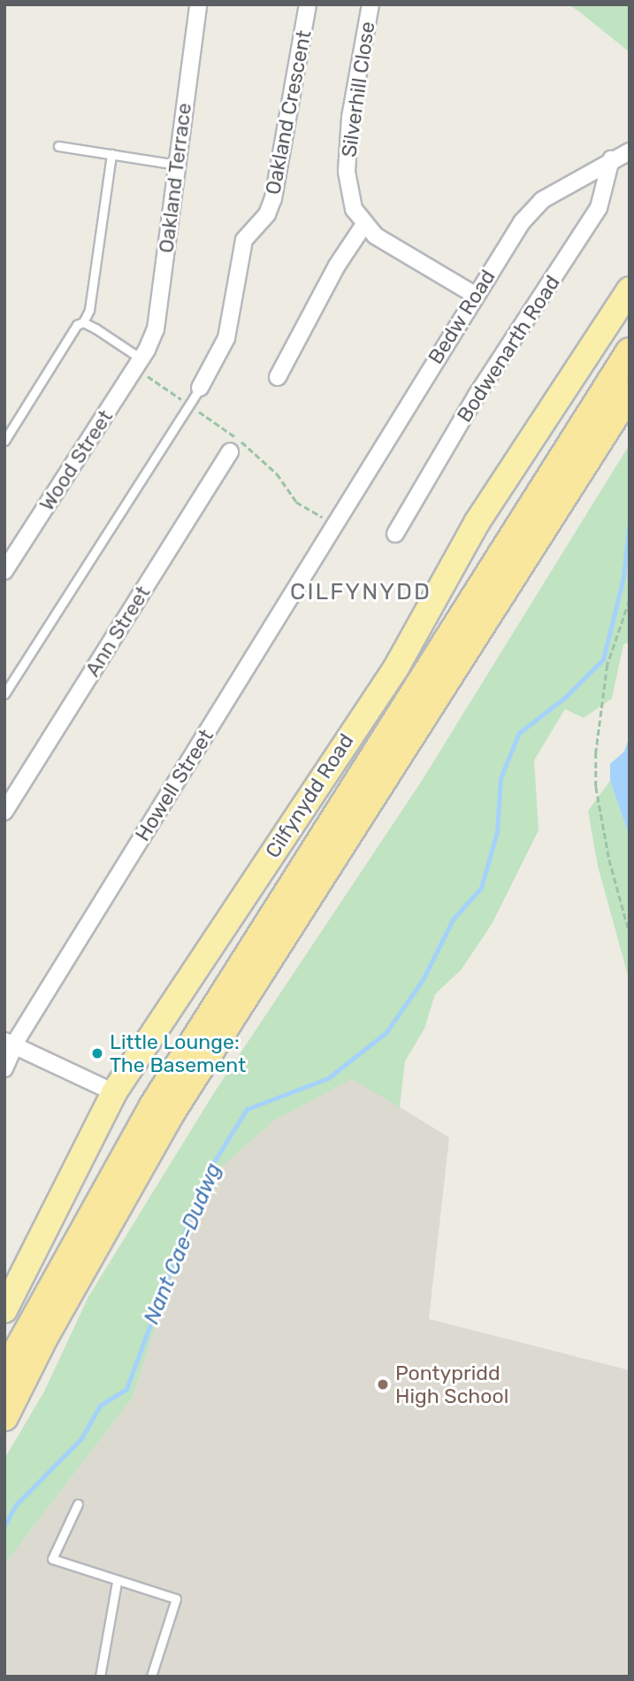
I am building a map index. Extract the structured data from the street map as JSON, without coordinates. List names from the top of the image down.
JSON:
{
  "streets": {
    "main road": ["Cilfynydd Road"],
    "street": [
      "Silverhill Close",
      "Oakland Crescent",
      "Oakland Terrace",
      "Bedw Road",
      "Bodwenarth Road",
      "Wood Street",
      "Ann Street",
      "Howell Street"
    ]
  },
  "crossings": [
    ["Oakland Terrace", "Wood Street"],
    ["Bedw Road", "Bodwenarth Road"],
    ["Bedw Road", "Howell Street"]
  ],
  "districts": ["CILFYNYDD"],
  "water": ["Nant Cae-Dudwg"],
  "places": ["Little Lounge: The Basement", "Pontypridd High School"]
}
